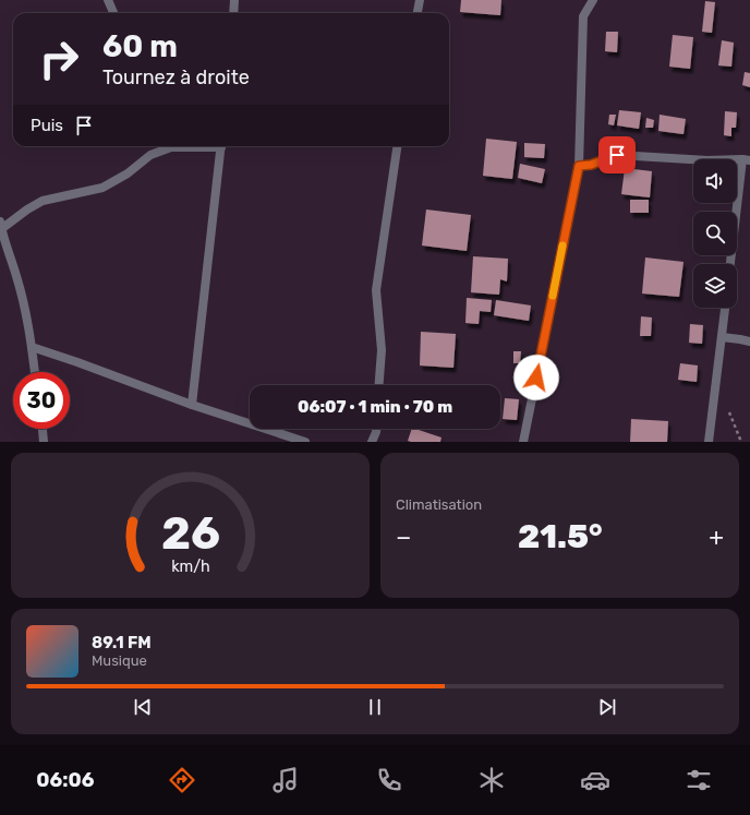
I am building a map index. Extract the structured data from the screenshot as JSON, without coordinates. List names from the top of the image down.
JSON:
{
  "page": {
    "turn": ["60 m", "Tournez à droite"],
    "then": "Puis",
    "limit": "30",
    "trip": "06:07 · 1 min · 70 m",
    "tile": "Climatisation",
    "heat": ["−", "21.5°", "+"],
    "song": ["89.1 FM", "Musique"],
    "tabs": "06:06",
    "gauge": ["26", "km/h"]
  }
}
